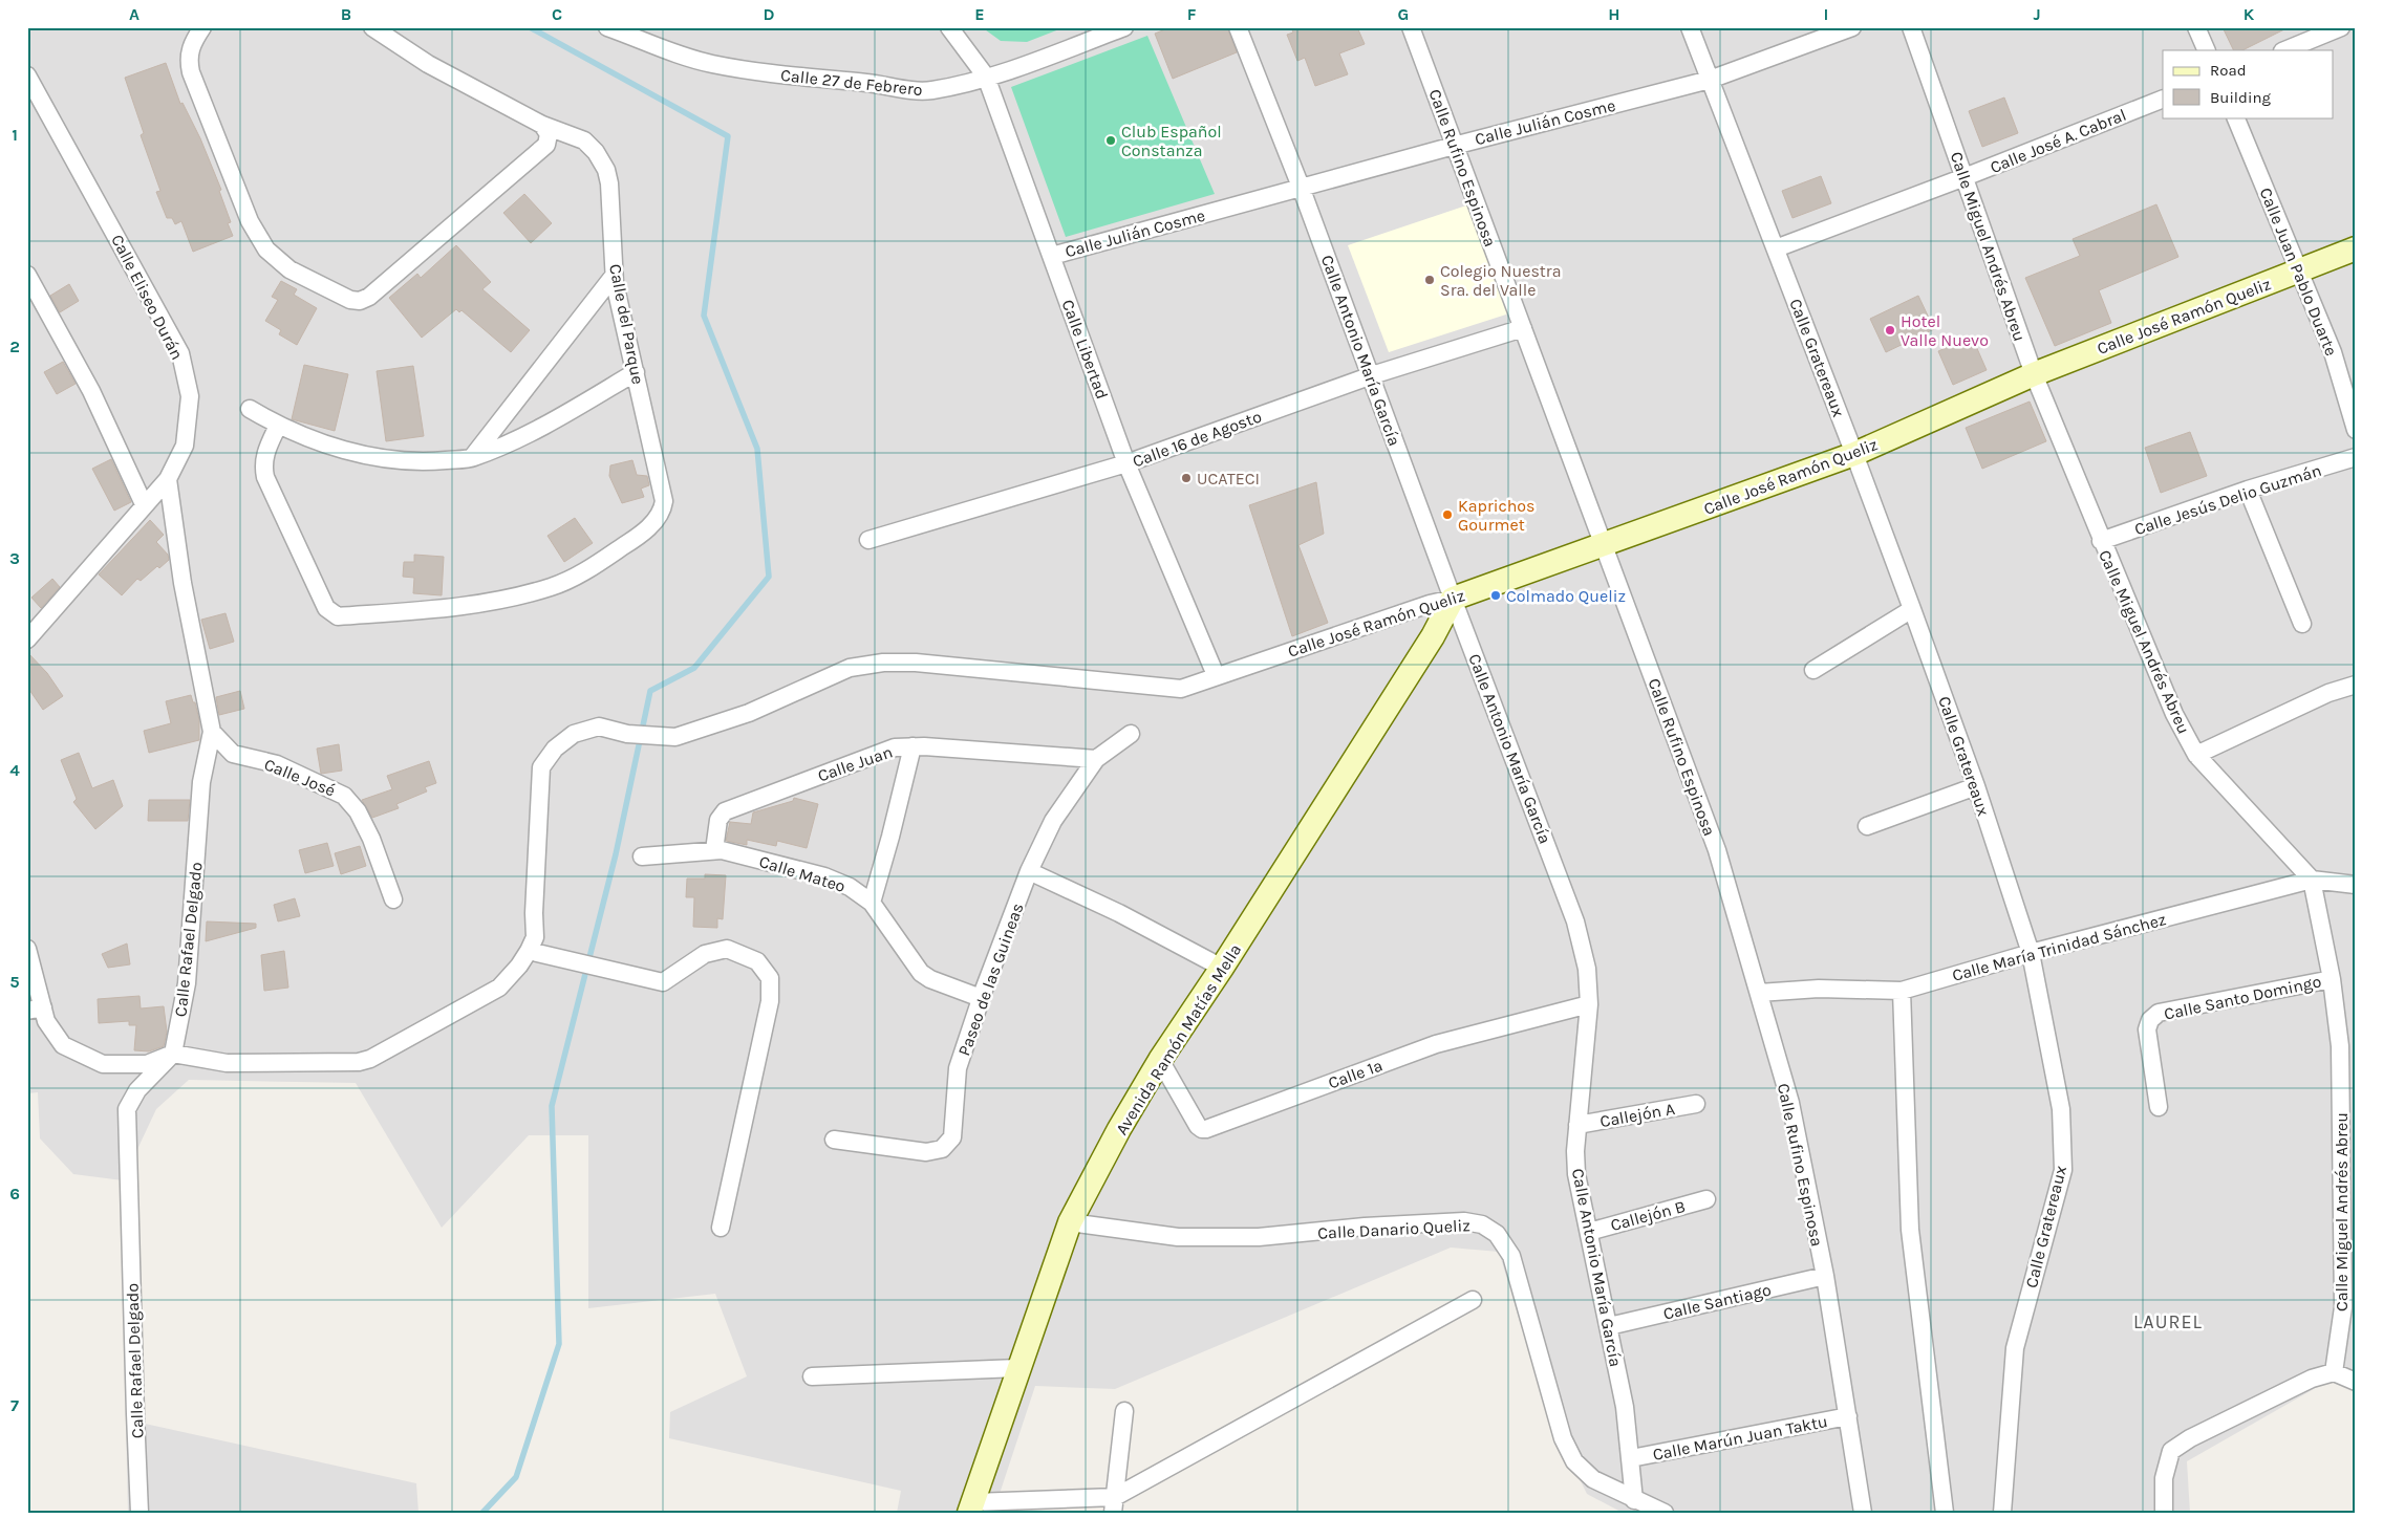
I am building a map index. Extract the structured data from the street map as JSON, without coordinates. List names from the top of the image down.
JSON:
{
  "streets": {
    "street": [
      "Calle 27 de Febrero",
      "Calle Julián Cosme",
      "Calle José A. Cabral",
      "Calle Rufino Espinosa",
      "Calle Miguel Andrés Abreu",
      "Calle Juan Pablo Duarte",
      "Calle Eliseo Durán",
      "Calle José Ramón Queliz",
      "Calle del Parque",
      "Calle Libertad",
      "Calle Antonio María García",
      "Calle Gratereaux",
      "Calle 16 de Agosto",
      "Calle Jesús Delio Guzmán",
      "Calle Juan",
      "Calle José",
      "Calle Mateo",
      "Calle Rafael Delgado",
      "Calle María Trinidad Sánchez",
      "Paseo de las Guineas",
      "Calle Santo Domingo",
      "Avenida Ramón Matías Mella",
      "Calle 1ª",
      "Callejón A",
      "Callejón B",
      "Calle Danario Queliz",
      "Calle Santiago",
      "Calle Marún Juan Taktu"
    ]
  },
  "crossings": [
    ["Calle 27 de Febrero", "Calle Libertad"],
    ["Calle Julián Cosme", "Calle Rufino Espinosa"],
    ["Calle Julián Cosme", "Calle Libertad"],
    ["Calle Julián Cosme", "Calle Antonio María García"],
    ["Calle Julián Cosme", "Calle Gratereaux"],
    ["Calle José A. Cabral", "Calle Miguel Andrés Abreu"],
    ["Calle José A. Cabral", "Calle Gratereaux"],
    ["Calle Rufino Espinosa", "Calle José Ramón Queliz"],
    ["Calle Rufino Espinosa", "Calle 16 de Agosto"],
    ["Calle Rufino Espinosa", "Calle María Trinidad Sánchez"],
    ["Calle Rufino Espinosa", "Calle Santiago"],
    ["Calle Rufino Espinosa", "Calle Marún Juan Taktu"],
    ["Calle Miguel Andrés Abreu", "Calle José Ramón Queliz"],
    ["Calle Miguel Andrés Abreu", "Calle Jesús Delio Guzmán"],
    ["Calle Miguel Andrés Abreu", "Calle María Trinidad Sánchez"],
    ["Calle Miguel Andrés Abreu", "Calle Santo Domingo"],
    ["Calle Juan Pablo Duarte", "Calle José Ramón Queliz"],
    ["Calle Eliseo Durán", "Calle Rafael Delgado"],
    ["Calle José Ramón Queliz", "Calle Libertad"],
    ["Calle José Ramón Queliz", "Calle Antonio María García"],
    ["Calle José Ramón Queliz", "Calle Gratereaux"],
    ["Calle José Ramón Queliz", "Avenida Ramón Matías Mella"],
    ["Calle Libertad", "Calle 16 de Agosto"],
    ["Calle Antonio María García", "Calle 16 de Agosto"],
    ["Calle Antonio María García", "Avenida Ramón Matías Mella"],
    ["Calle Antonio María García", "Calle 1ª"],
    ["Calle Antonio María García", "Callejón A"],
    ["Calle Antonio María García", "Callejón B"],
    ["Calle Antonio María García", "Calle Danario Queliz"],
    ["Calle Antonio María García", "Calle Santiago"],
    ["Calle Antonio María García", "Calle Marún Juan Taktu"],
    ["Calle Gratereaux", "Calle María Trinidad Sánchez"],
    ["Calle Juan", "Calle Mateo"],
    ["Calle Juan", "Paseo de las Guineas"],
    ["Calle José", "Calle Rafael Delgado"],
    ["Calle Mateo", "Paseo de las Guineas"],
    ["Avenida Ramón Matías Mella", "Calle 1ª"],
    ["Avenida Ramón Matías Mella", "Calle Danario Queliz"]
  ],
  "districts": ["LAUREL"],
  "places": [
    "Club Español Constanza",
    "Colegio Nuestra Sra. del Valle",
    "Hotel Valle Nuevo",
    "UCATECI",
    "Kaprichos Gourmet",
    "Colmado Queliz"
  ],
  "legend": ["Road", "Building"],
  "grid": {
    "columns": [
      "A",
      "B",
      "C",
      "D",
      "E",
      "F",
      "G",
      "H",
      "I",
      "J",
      "K"
    ],
    "rows": [
      "1",
      "2",
      "3",
      "4",
      "5",
      "6",
      "7"
    ]
  }
}
